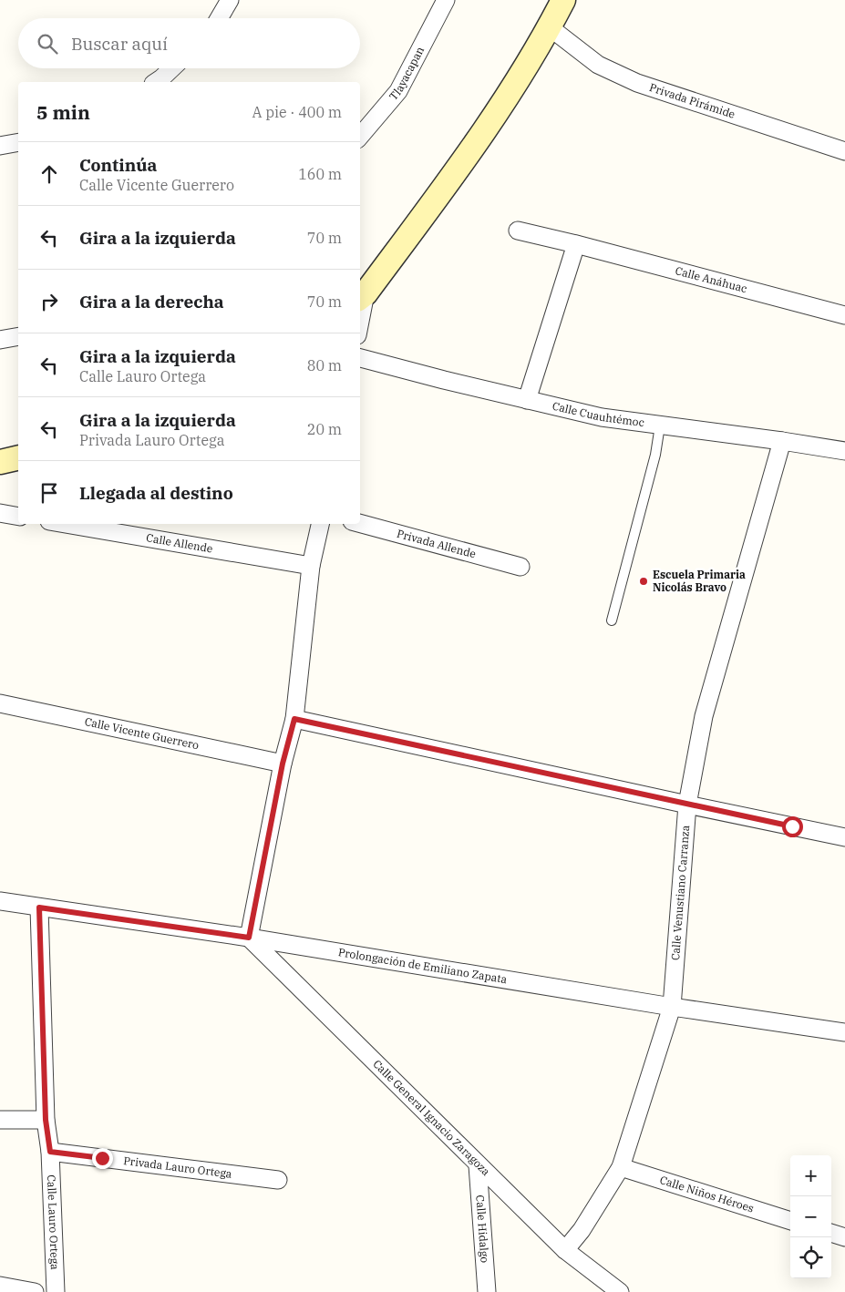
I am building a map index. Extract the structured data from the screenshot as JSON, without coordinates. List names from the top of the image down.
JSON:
{
  "streets": {
    "street": [
      "Tlayacapan",
      "Privada Pirámide",
      "Calle Anáhuac",
      "Calle Cuauhtémoc",
      "Calle Allende",
      "Privada Allende",
      "Calle Vicente Guerrero",
      "Calle Venustiano Carranza",
      "Prolongación de Emiliano Zapata",
      "Calle General Ignacio Zaragoza",
      "Privada Lauro Ortega",
      "Calle Niños Héroes",
      "Calle Lauro Ortega",
      "Calle Hidalgo"
    ]
  },
  "crossings": [
    ["Calle Cuauhtémoc", "Calle Venustiano Carranza"],
    ["Calle Venustiano Carranza", "Prolongación de Emiliano Zapata"],
    ["Calle Venustiano Carranza", "Calle General Ignacio Zaragoza"],
    ["Calle Venustiano Carranza", "Calle Niños Héroes"],
    ["Prolongación de Emiliano Zapata", "Calle General Ignacio Zaragoza"],
    ["Prolongación de Emiliano Zapata", "Calle Lauro Ortega"],
    ["Calle General Ignacio Zaragoza", "Calle Hidalgo"],
    ["Privada Lauro Ortega", "Calle Lauro Ortega"]
  ],
  "places": ["Escuela Primaria Nicolás Bravo"],
  "page": {
    "search": "Buscar aquí",
    "heading": ["5 min", "A pie · 400 m"],
    "list": [
      ["Continúa", "Calle Vicente Guerrero", "160 m"],
      ["Gira a la izquierda", "70 m"],
      ["Gira a la derecha", "70 m"],
      ["Gira a la izquierda", "Calle Lauro Ortega", "80 m"],
      ["Gira a la izquierda", "Privada Lauro Ortega", "20 m"],
      "Llegada al destino"
    ],
    "map_buttons": ["+", "−"]
  }
}
